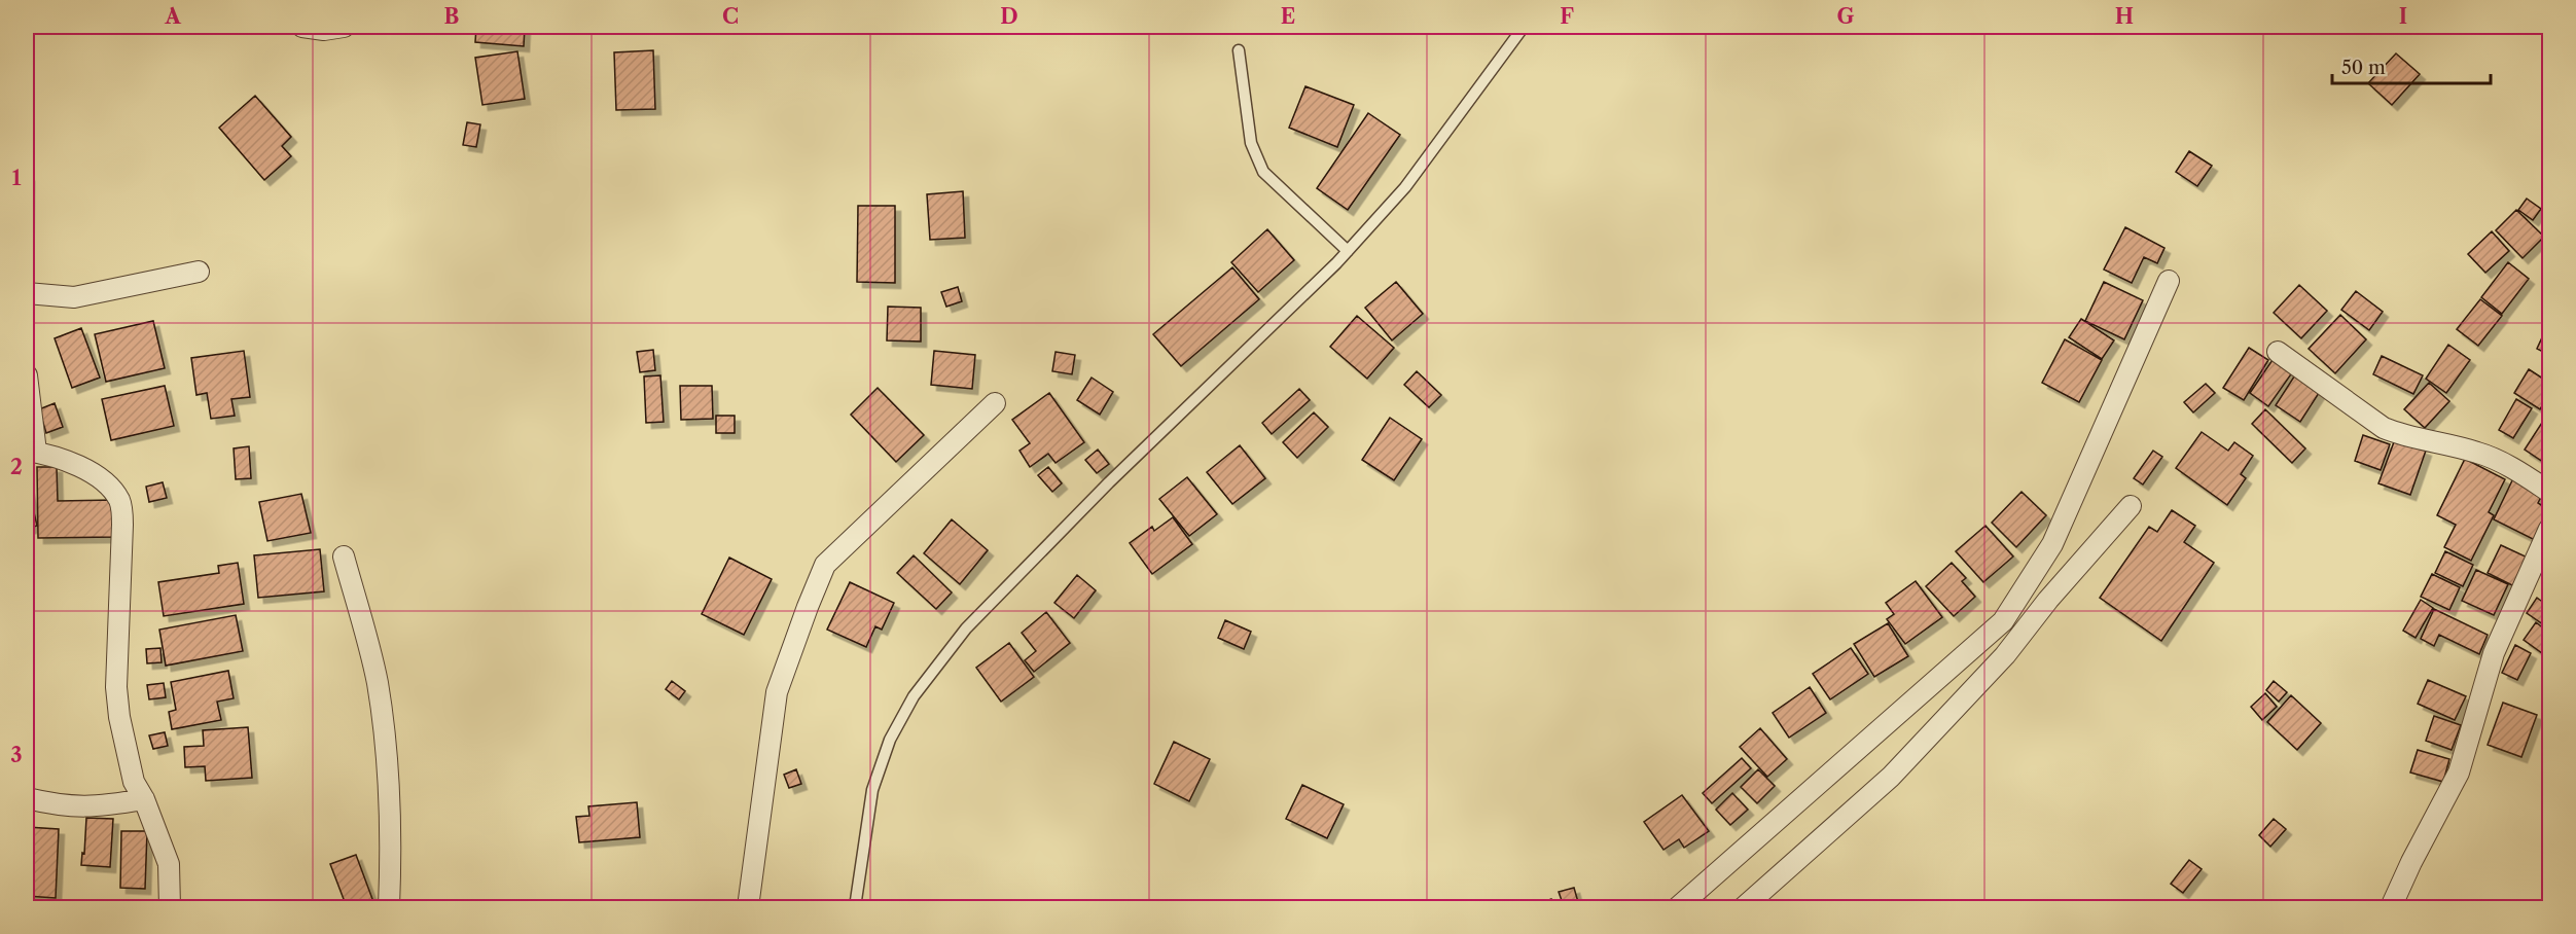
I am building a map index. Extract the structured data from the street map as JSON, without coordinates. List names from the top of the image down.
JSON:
{
  "scale_bar": "50 m",
  "grid": {
    "columns": [
      "A",
      "B",
      "C",
      "D",
      "E",
      "F",
      "G",
      "H",
      "I"
    ],
    "rows": ["1", "2", "3"]
  }
}
